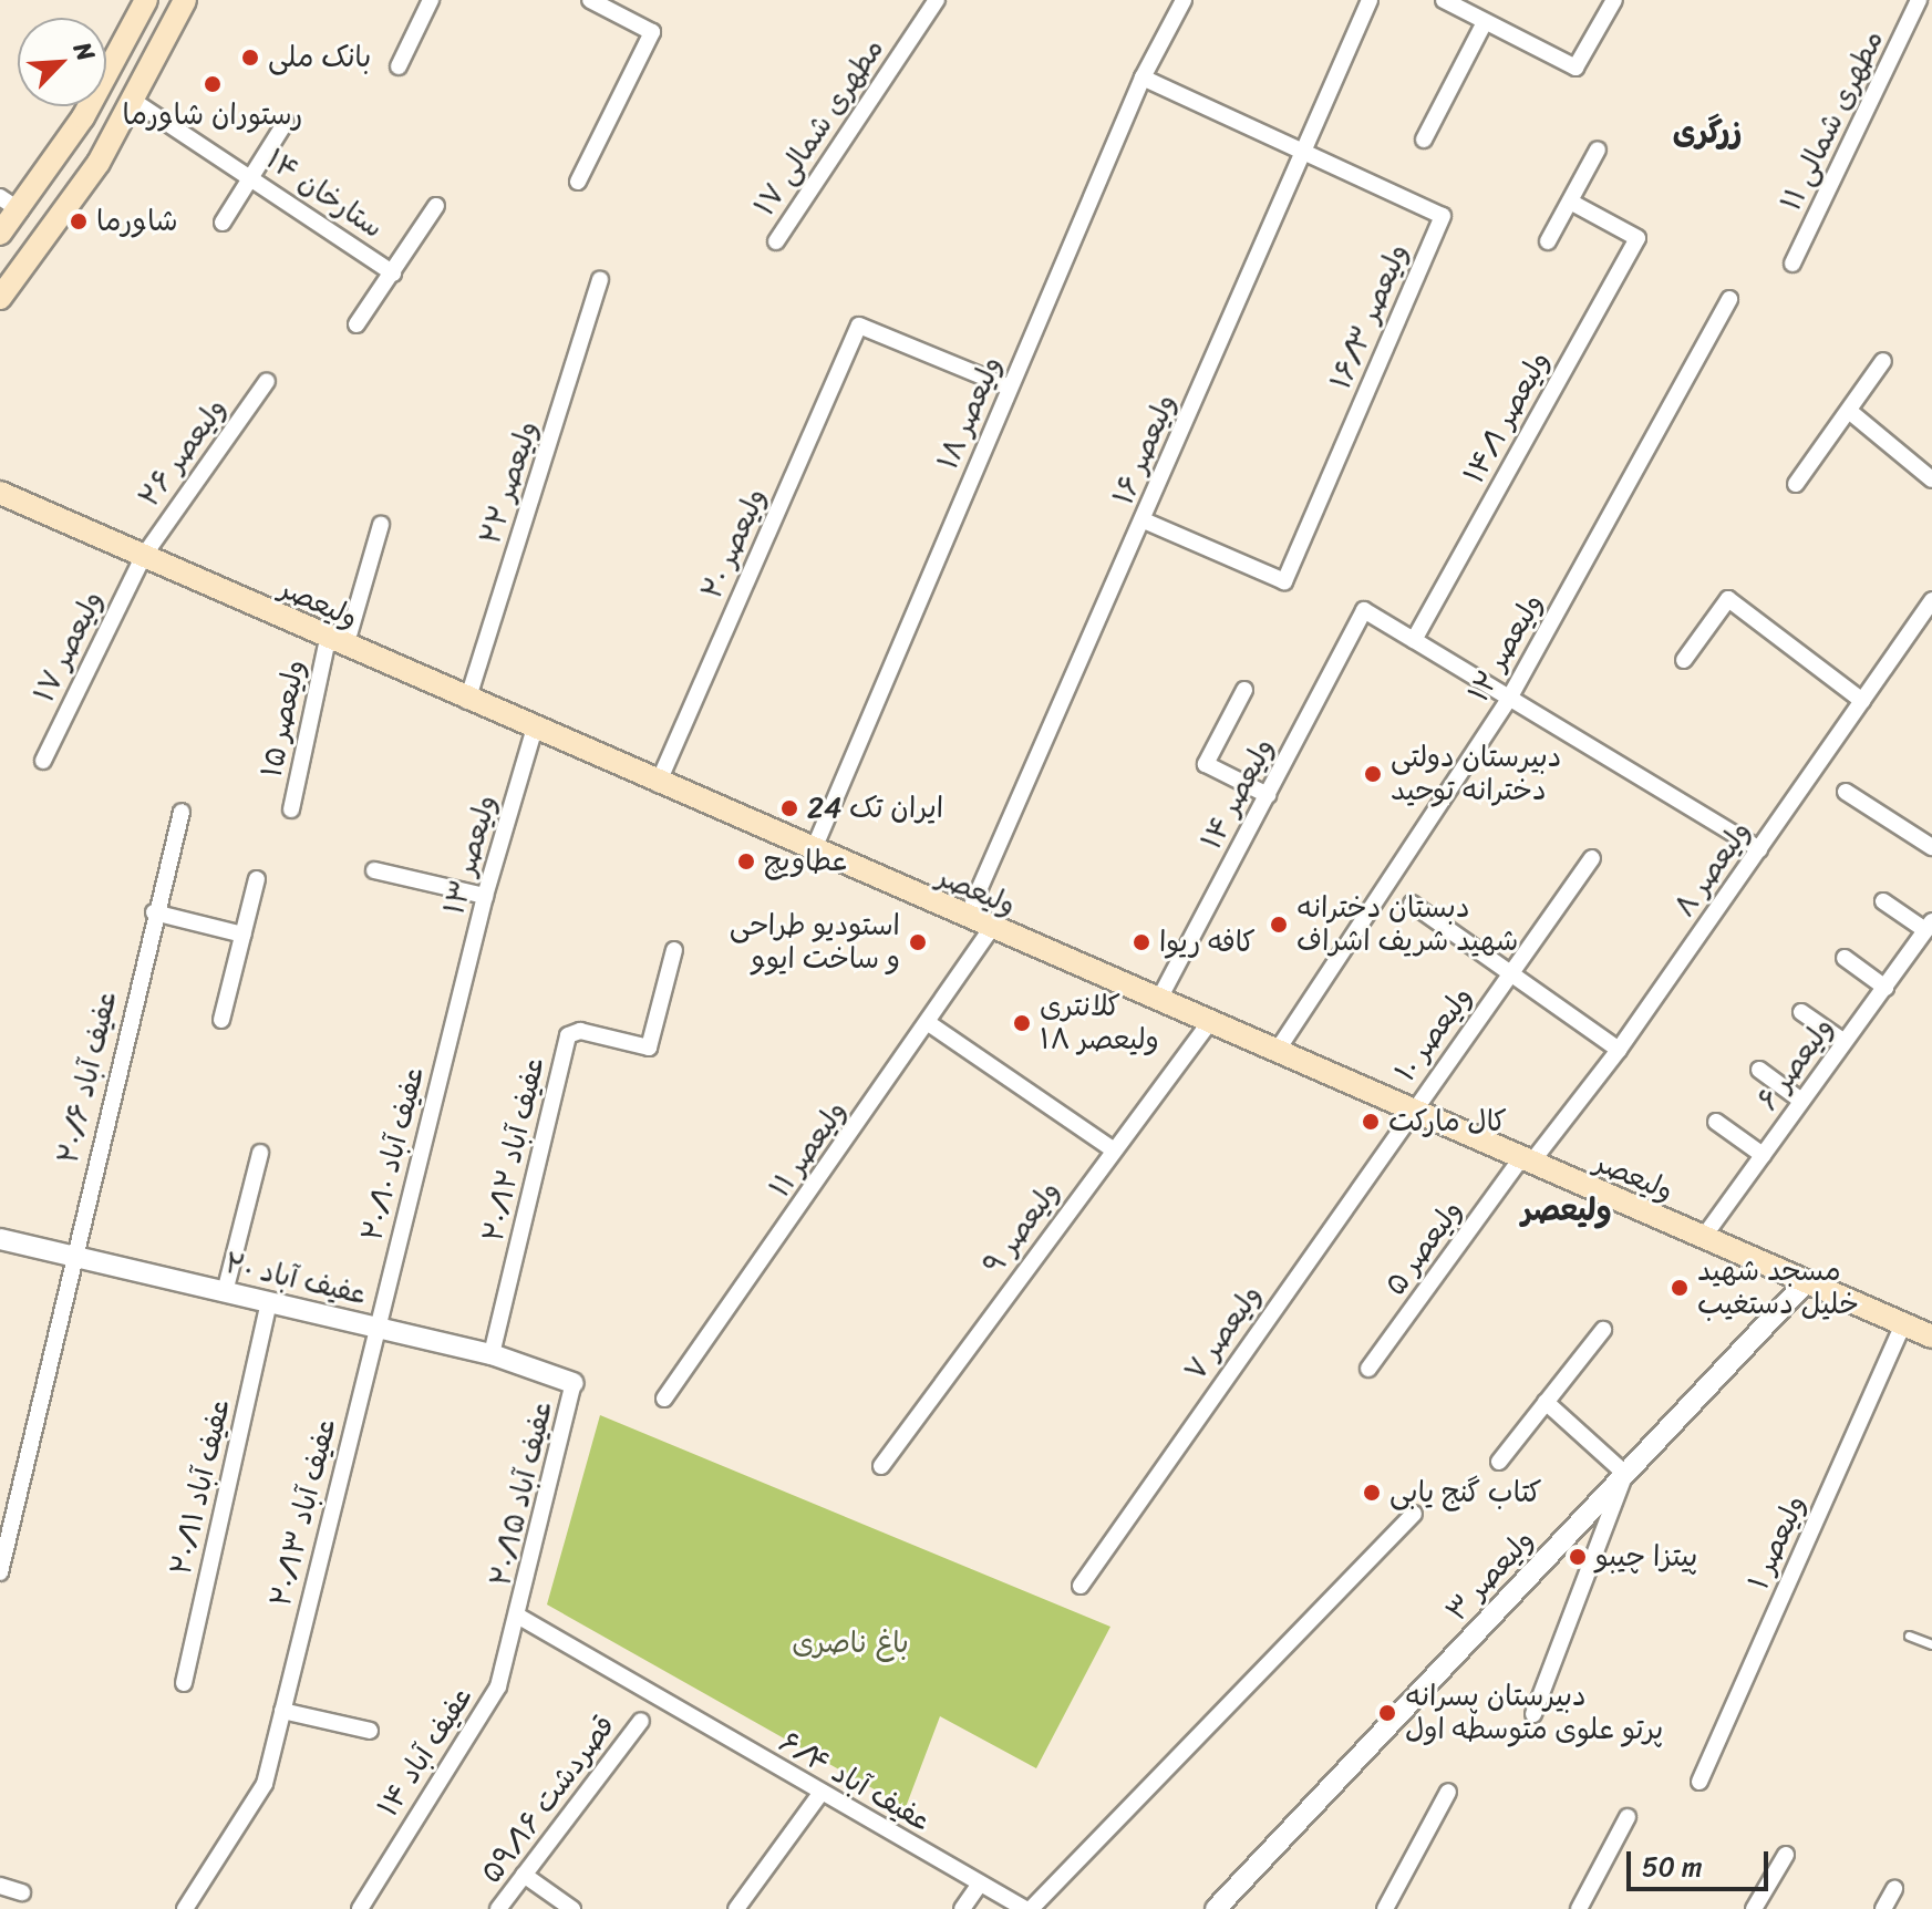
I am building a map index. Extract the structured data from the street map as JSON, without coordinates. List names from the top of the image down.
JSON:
{
  "streets": {
    "main road": ["ولیعصر"],
    "street": [
      "۱۱ مطهری شمالی",
      "۱۷ مطهری شمالی",
      "۱۴ ستارخان",
      "۱۶/۳ ولیعصر",
      "۱۸ ولیعصر",
      "۱۴/۱ ولیعصر",
      "۱۶ ولیعصر",
      "۲۶ ولیعصر",
      "۲۲ ولیعصر",
      "۲۰ ولیعصر",
      "۱۷ ولیعصر",
      "۱۲ ولیعصر",
      "۱۵ ولیعصر",
      "۱۴ ولیعصر",
      "۱۳ ولیعصر",
      "۸ ولیعصر",
      "۱۰ ولیعصر",
      "۶ ولیعصر",
      "عفیف آباد ۲۰/۶",
      "عفیف آباد ۲۰/۱۲",
      "۱۱ ولیعصر",
      "عفیف آباد ۲۰/۱۰",
      "۹ ولیعصر",
      "۵ ولیعصر",
      "عفیف آباد ۲۰",
      "۷ ولیعصر",
      "عفیف آباد ۲۰/۱۱",
      "عفیف آباد ۲۰/۱۵",
      "عفیف آباد ۲۰/۱۳",
      "۱ ولیعصر",
      "۳ ولیعصر",
      "عفیف آباد ۱۴",
      "عفیف آباد ۶/۴",
      "۵۹/۱۶ قصردشت"
    ]
  },
  "crossings": [
    ["۱۶/۳ ولیعصر", "۱۶ ولیعصر"],
    ["۱۸ ولیعصر", "۲۰ ولیعصر"],
    ["۱۸ ولیعصر", "ولیعصر"],
    ["۱۴/۱ ولیعصر", "۱۴ ولیعصر"],
    ["۱۶ ولیعصر", "ولیعصر"],
    ["۲۶ ولیعصر", "ولیعصر"],
    ["۲۶ ولیعصر", "۱۷ ولیعصر"],
    ["۲۲ ولیعصر", "ولیعصر"],
    ["۲۰ ولیعصر", "ولیعصر"],
    ["ولیعصر", "۱۷ ولیعصر"],
    ["ولیعصر", "۱۲ ولیعصر"],
    ["ولیعصر", "۱۵ ولیعصر"],
    ["ولیعصر", "۱۴ ولیعصر"],
    ["ولیعصر", "۱۳ ولیعصر"],
    ["ولیعصر", "۸ ولیعصر"],
    ["ولیعصر", "۱۰ ولیعصر"],
    ["ولیعصر", "۶ ولیعصر"],
    ["ولیعصر", "۱۱ ولیعصر"],
    ["ولیعصر", "۹ ولیعصر"],
    ["ولیعصر", "۵ ولیعصر"],
    ["ولیعصر", "۷ ولیعصر"],
    ["ولیعصر", "۱ ولیعصر"],
    ["ولیعصر", "۳ ولیعصر"],
    ["۱۳ ولیعصر", "عفیف آباد ۲۰/۱۰"],
    ["۸ ولیعصر", "۵ ولیعصر"],
    ["۱۰ ولیعصر", "۷ ولیعصر"],
    ["عفیف آباد ۲۰/۶", "عفیف آباد ۲۰"],
    ["عفیف آباد ۲۰/۱۲", "عفیف آباد ۲۰"],
    ["عفیف آباد ۲۰/۱۰", "عفیف آباد ۲۰"],
    ["عفیف آباد ۲۰/۱۰", "عفیف آباد ۲۰/۱۳"],
    ["عفیف آباد ۲۰", "عفیف آباد ۲۰/۱۱"],
    ["عفیف آباد ۲۰", "عفیف آباد ۲۰/۱۵"],
    ["عفیف آباد ۲۰", "عفیف آباد ۲۰/۱۳"],
    ["عفیف آباد ۲۰/۱۵", "عفیف آباد ۱۴"],
    ["عفیف آباد ۲۰/۱۵", "عفیف آباد ۶/۴"],
    ["عفیف آباد ۱۴", "عفیف آباد ۶/۴"]
  ],
  "districts": ["زرگری", "ولیعصر"],
  "parks": ["باغ ناصری"],
  "places": [
    "بانک ملی",
    "رستوران شاورما",
    "شاورما",
    "دبیرستان دولتی دخترانه توحید",
    "ایران تک 24",
    "عطاویچ",
    "دبستان دخترانه شهید شریف اشراف",
    "استودیو طراحی و ساخت ایوو",
    "کافه ریوا",
    "کلانتری ۱۸ ولیعصر",
    "کال مارکت",
    "مسجد شهید خلیل دستغیب",
    "کتاب گنج یابی",
    "پیتزا چیبو",
    "دبیرستان پسرانه پرتو علوی متوسطه اول"
  ],
  "scale_bar": "50 m",
  "north": "top right"
}
